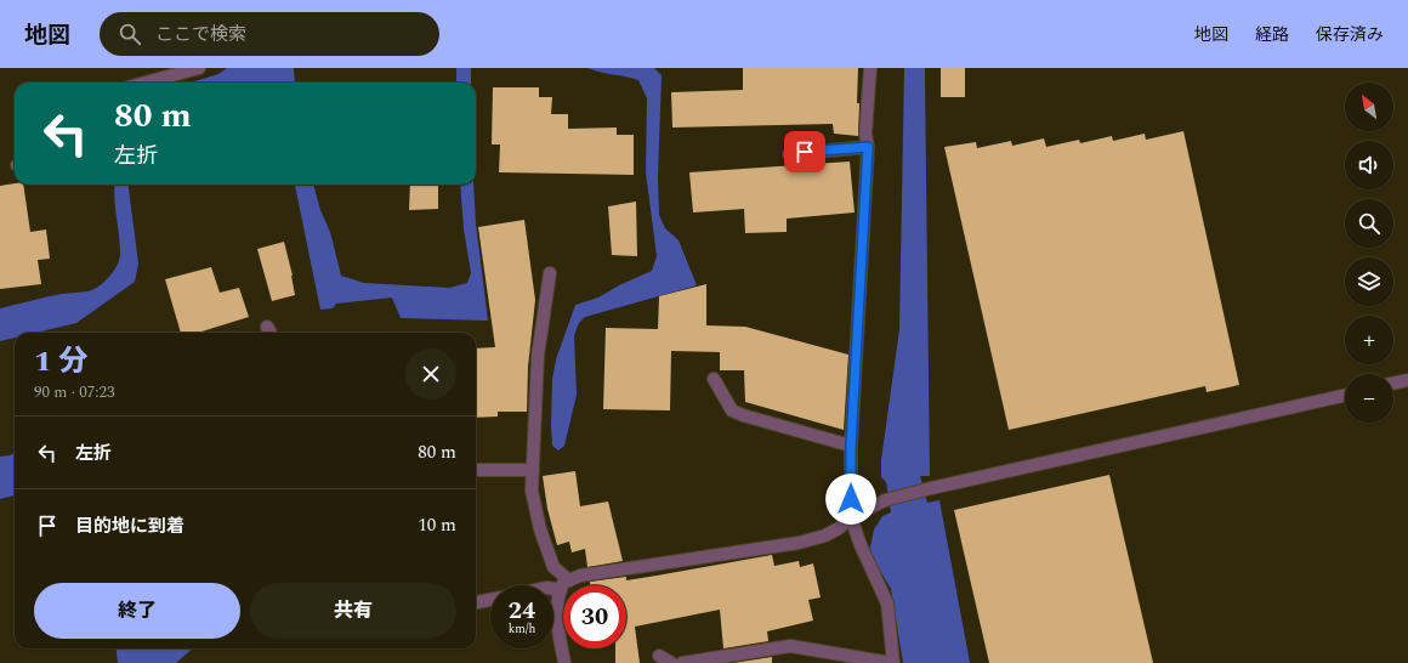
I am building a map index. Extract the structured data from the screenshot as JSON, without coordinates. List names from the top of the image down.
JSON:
{
  "north": "top left",
  "page": {
    "header": "地図",
    "search": "ここで検索",
    "nav": ["地図", "経路", "保存済み"],
    "map_buttons": ["+", "−"],
    "turn": ["80 m", "左折"],
    "heading": ["1 分", "90 m · 07:23"],
    "list": [
      {
        "name": "左折",
        "value": "80 m"
      },
      {
        "name": "目的地に到着",
        "value": "10 m"
      }
    ],
    "buttons": ["終了", "共有"],
    "speed": "24 km/h",
    "limit": "30"
  }
}
